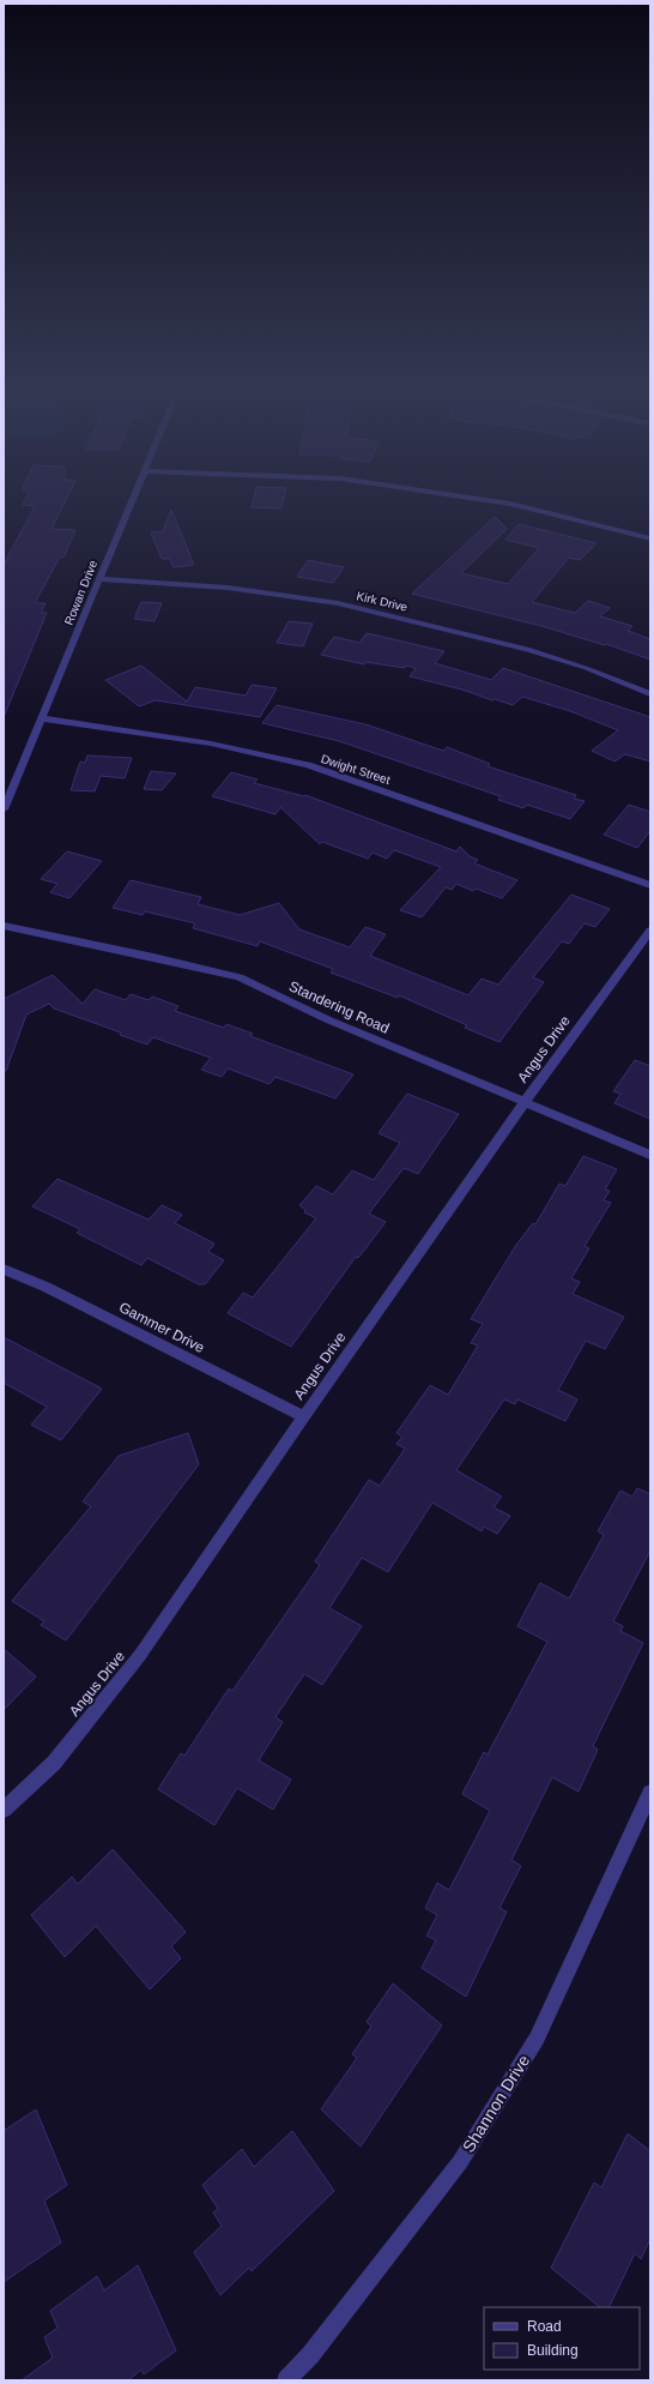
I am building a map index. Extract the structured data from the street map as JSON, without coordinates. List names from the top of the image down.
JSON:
{
  "streets": {
    "street": [
      "Rowan Drive",
      "Kirk Drive",
      "Dwight Street",
      "Standering Road",
      "Angus Drive",
      "Gammer Drive",
      "Shannon Drive"
    ]
  },
  "crossings": [
    ["Rowan Drive", "Kirk Drive"],
    ["Rowan Drive", "Dwight Street"],
    ["Standering Road", "Angus Drive"],
    ["Angus Drive", "Gammer Drive"]
  ],
  "legend": ["Road", "Building"]
}
